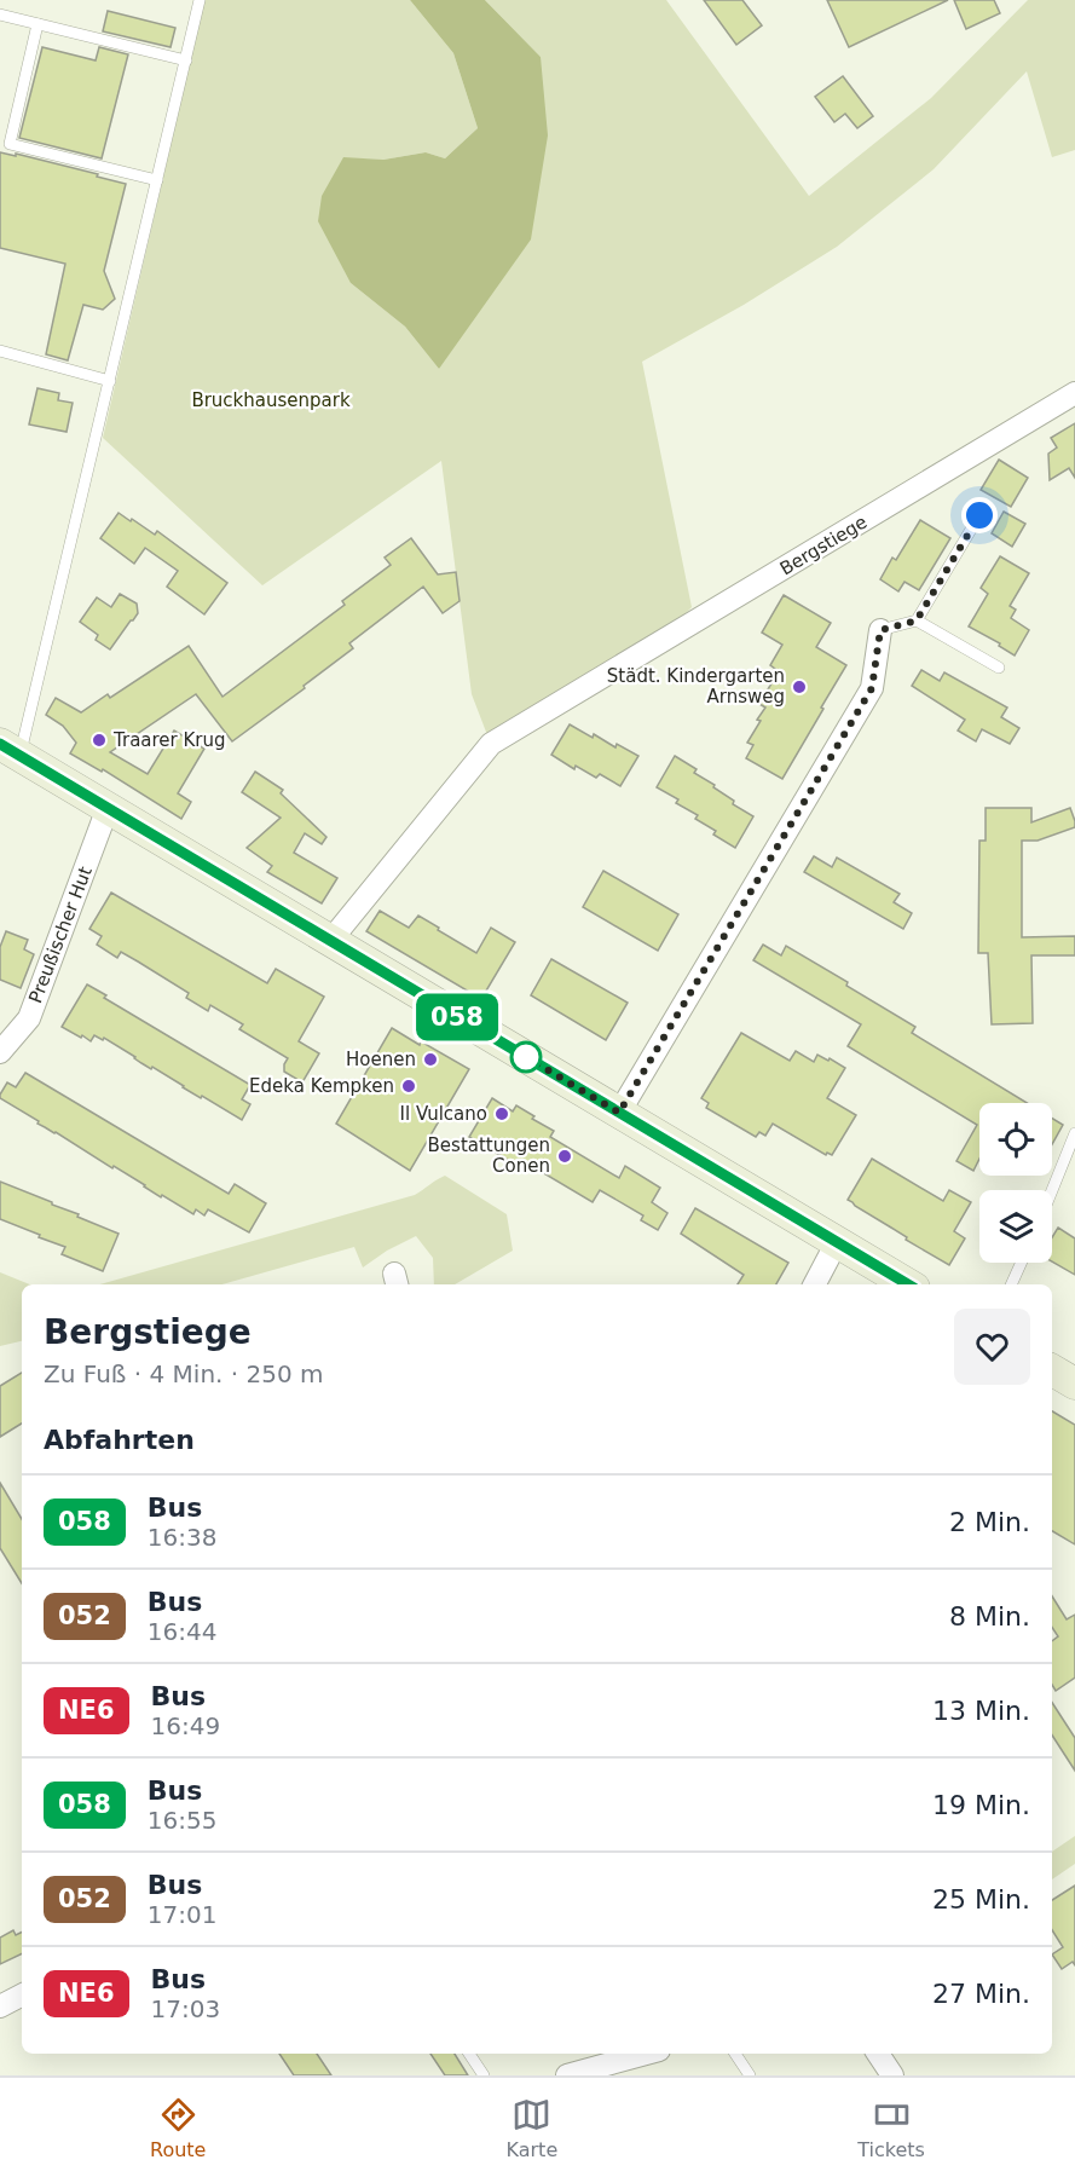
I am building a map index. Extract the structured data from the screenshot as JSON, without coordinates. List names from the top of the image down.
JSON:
{
  "streets": {
    "street": ["Bergstiege", "Preußischer Hut"]
  },
  "parks": ["Bruckhausenpark"],
  "places": [
    "Städt. Kindergarten Arnsweg",
    "Traarer Krug",
    "Hoenen",
    "Edeka Kempken",
    "Il Vulcano",
    "Bestattungen Conen"
  ],
  "lines": ["bus line 058"],
  "page": {
    "on_map": "058",
    "heading": [
      ["Bergstiege", "Zu Fuß · 4 Min. · 250 m"],
      "Abfahrten"
    ],
    "list": [
      {
        "mark": "058",
        "name": "Bus",
        "note": "16:38",
        "value": "2 Min."
      },
      {
        "mark": "052",
        "name": "Bus",
        "note": "16:44",
        "value": "8 Min."
      },
      {
        "mark": "NE6",
        "name": "Bus",
        "note": "16:49",
        "value": "13 Min."
      },
      {
        "mark": "058",
        "name": "Bus",
        "note": "16:55",
        "value": "19 Min."
      },
      {
        "mark": "052",
        "name": "Bus",
        "note": "17:01",
        "value": "25 Min."
      },
      {
        "mark": "NE6",
        "name": "Bus",
        "note": "17:03",
        "value": "27 Min."
      }
    ],
    "tabs": ["Route", "Karte", "Tickets"]
  }
}
